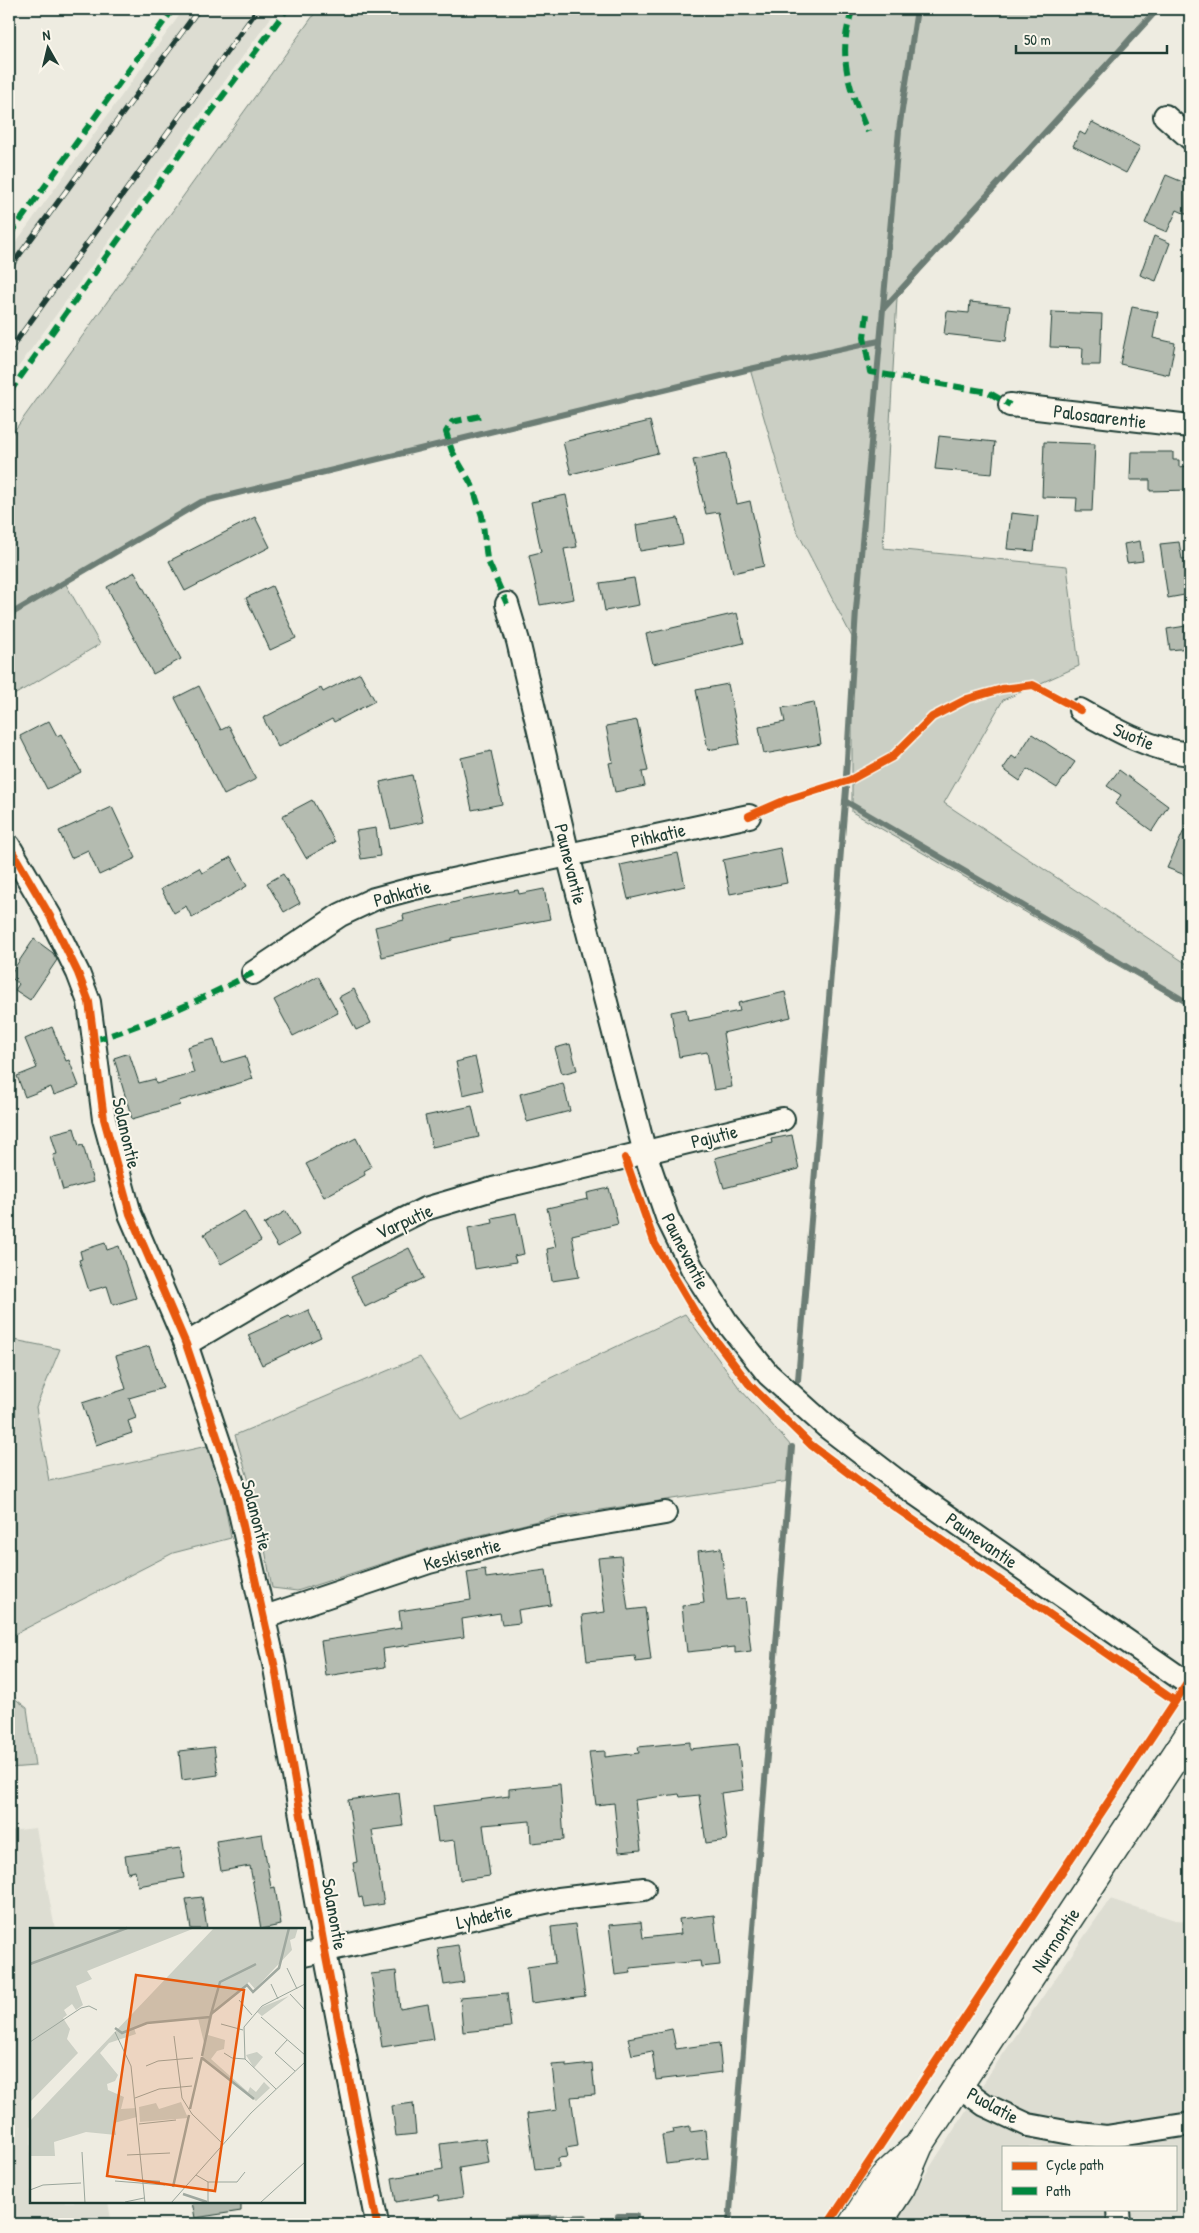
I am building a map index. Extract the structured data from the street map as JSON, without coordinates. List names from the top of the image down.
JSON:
{
  "streets": {
    "main road": ["Nurmontie"],
    "street": [
      "Palosaarentie",
      "Suotie",
      "Pihkatie",
      "Paunevantie",
      "Pahkatie",
      "Solanontie",
      "Pajutie",
      "Varputie",
      "Keskisentie",
      "Lyhdetie",
      "Puolatie"
    ]
  },
  "crossings": [
    ["Pihkatie", "Paunevantie"],
    ["Pihkatie", "Pahkatie"],
    ["Paunevantie", "Pahkatie"],
    ["Paunevantie", "Pajutie"],
    ["Paunevantie", "Varputie"],
    ["Solanontie", "Varputie"],
    ["Solanontie", "Keskisentie"],
    ["Solanontie", "Lyhdetie"],
    ["Pajutie", "Varputie"],
    ["Nurmontie", "Puolatie"]
  ],
  "legend": ["Cycle path", "Path"],
  "scale_bar": "50 m",
  "north": "top"
}
